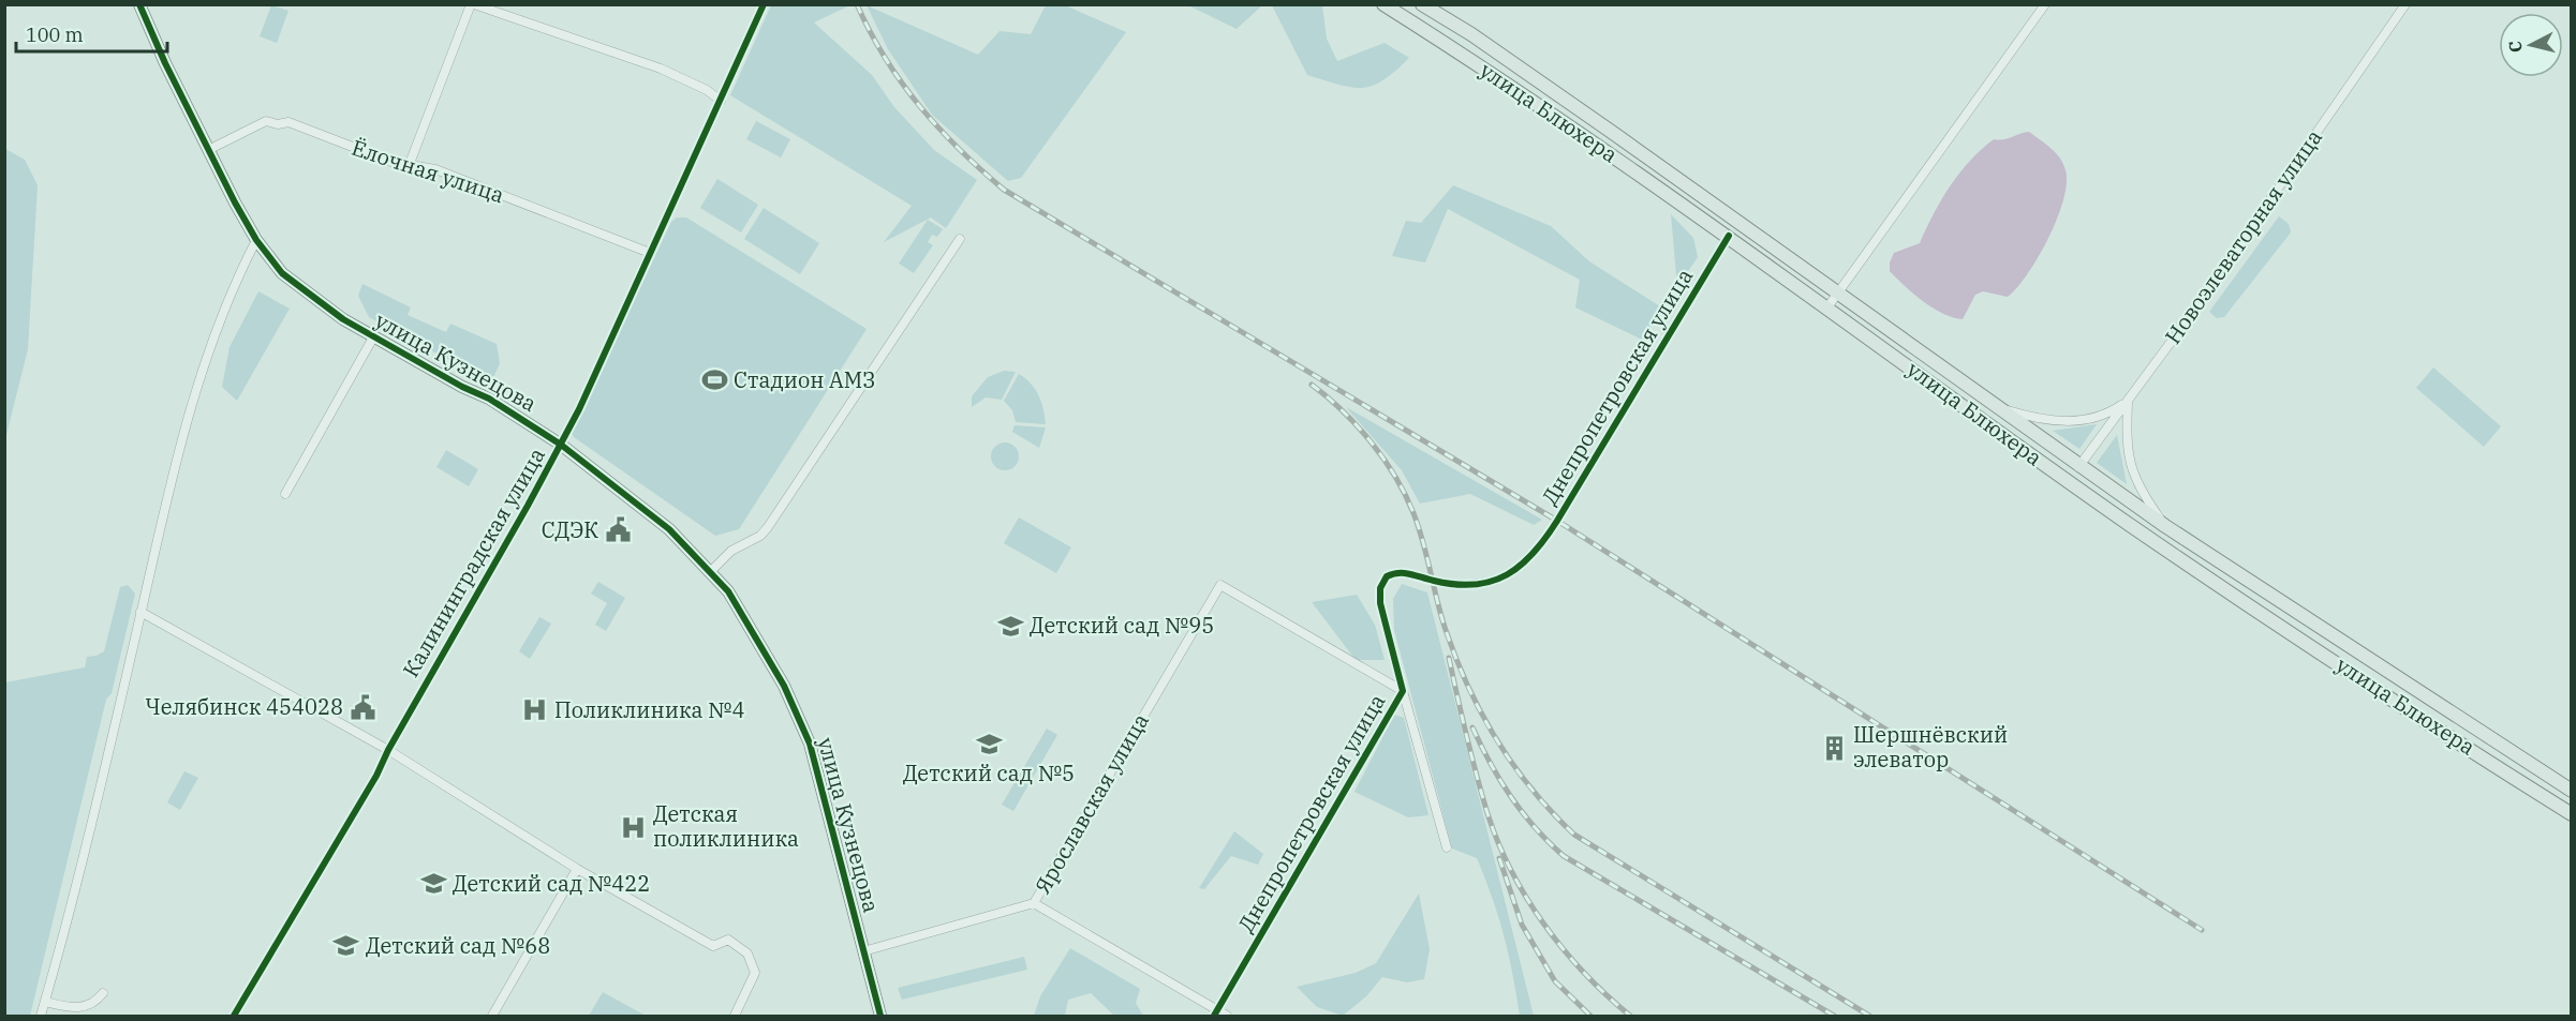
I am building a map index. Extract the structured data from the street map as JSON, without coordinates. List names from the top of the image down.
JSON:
{
  "streets": {
    "main road": ["улица Блюхера"],
    "street": [
      "Ёлочная улица",
      "Новоэлеваторная улица",
      "улица Кузнецова",
      "Днепропетровская улица",
      "Калининградская улица",
      "Ярославская улица"
    ]
  },
  "crossings": [
    ["улица Блюхера", "Новоэлеваторная улица"],
    ["улица Блюхера", "Днепропетровская улица"],
    ["Ёлочная улица", "улица Кузнецова"],
    ["Ёлочная улица", "Калининградская улица"],
    ["улица Кузнецова", "Калининградская улица"],
    ["улица Кузнецова", "Ярославская улица"],
    ["Днепропетровская улица", "Ярославская улица"]
  ],
  "places": {
    "sports": ["Стадион АМЗ"],
    "public building": ["СДЭК", "Челябинск 454028"],
    "school or university": [
      "Детский сад №95",
      "Детский сад №5",
      "Детский сад №422",
      "Детский сад №68"
    ],
    "hospital": ["Поликлиника №4", "Детская поликлиника"],
    "building": ["Шершнёвский элеватор"]
  },
  "scale_bar": "100 m",
  "north": "left"
}
